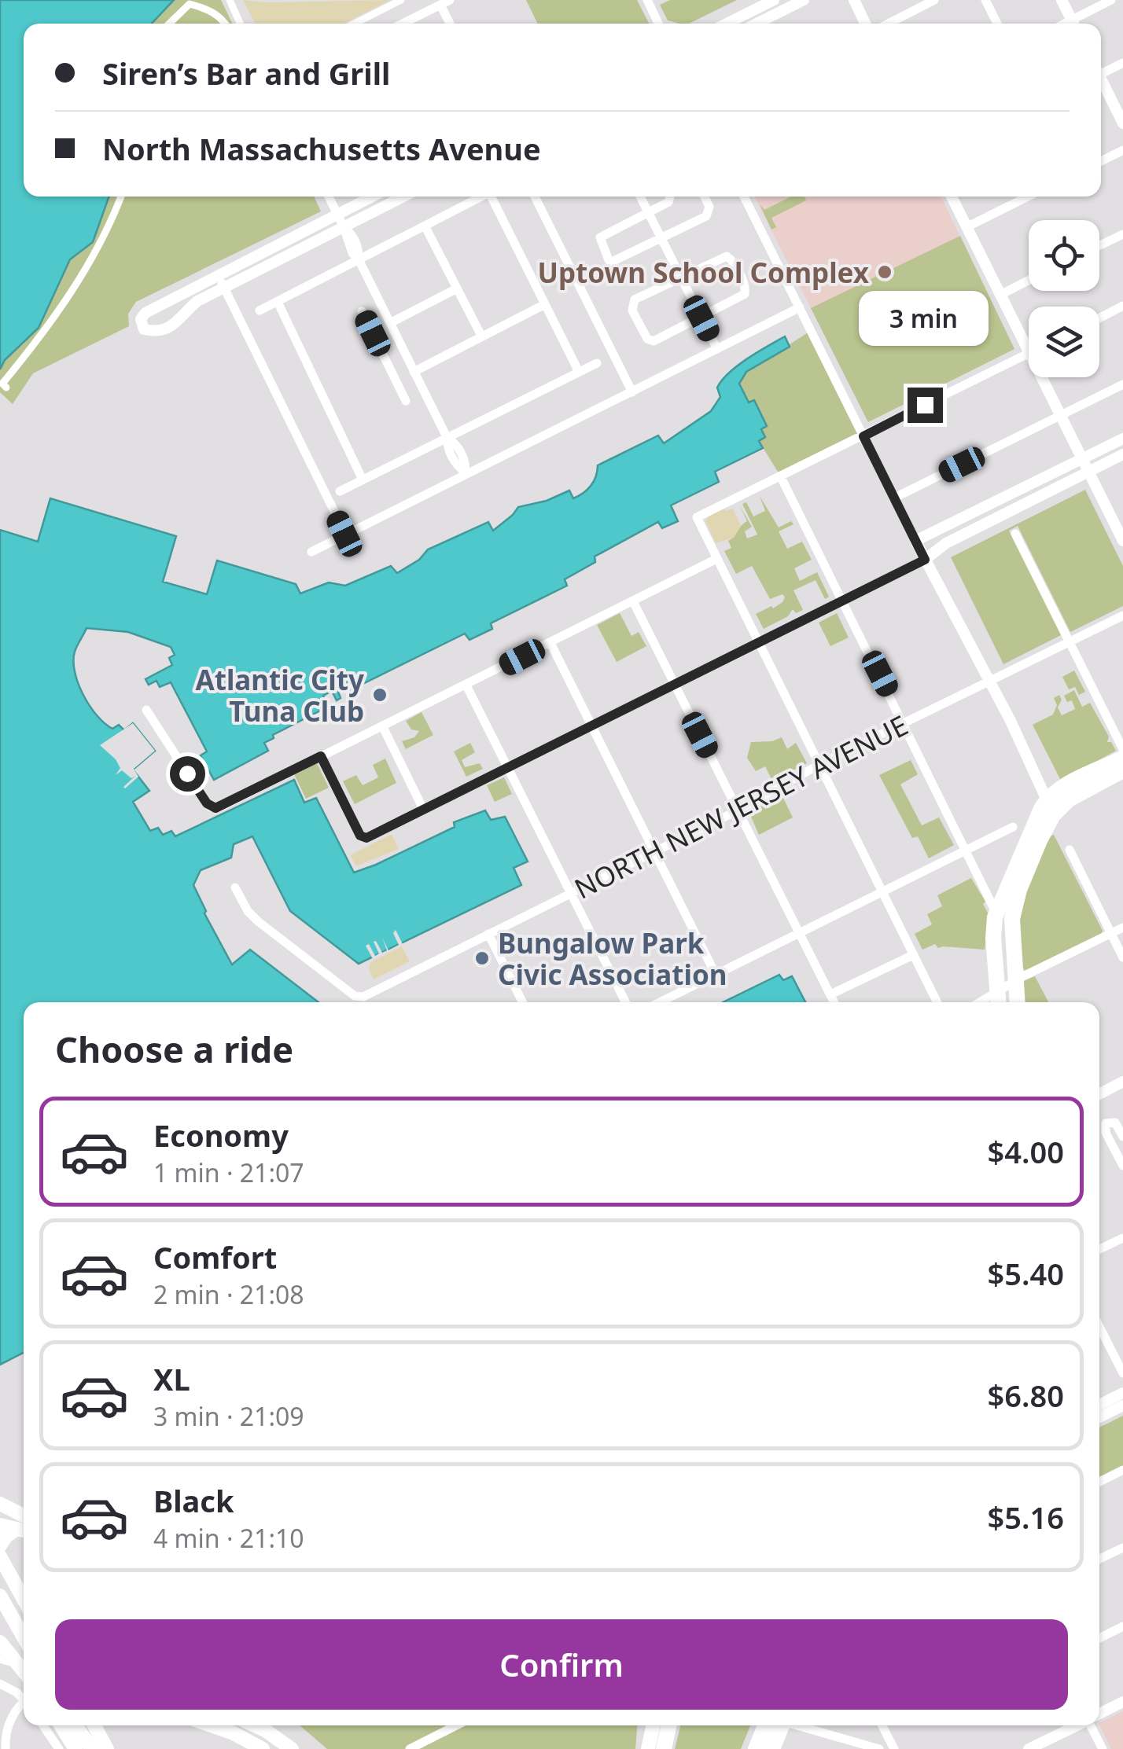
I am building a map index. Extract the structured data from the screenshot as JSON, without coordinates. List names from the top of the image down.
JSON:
{
  "streets": {
    "street": ["NORTH NEW JERSEY AVENUE"]
  },
  "places": ["Uptown School Complex", "Atlantic City Tuna Club", "Bungalow Park Civic Association"],
  "page": {
    "banner": ["Siren’s Bar and Grill", "North Massachusetts Avenue"],
    "bubble": "3 min",
    "heading": "Choose a ride",
    "list": [
      {
        "name": "Economy",
        "note": "1 min · 21:07",
        "value": "$4.00"
      },
      {
        "name": "Comfort",
        "note": "2 min · 21:08",
        "value": "$5.40"
      },
      {
        "name": "XL",
        "note": "3 min · 21:09",
        "value": "$6.80"
      },
      {
        "name": "Black",
        "note": "4 min · 21:10",
        "value": "$5.16"
      }
    ],
    "buttons": "Confirm"
  }
}
